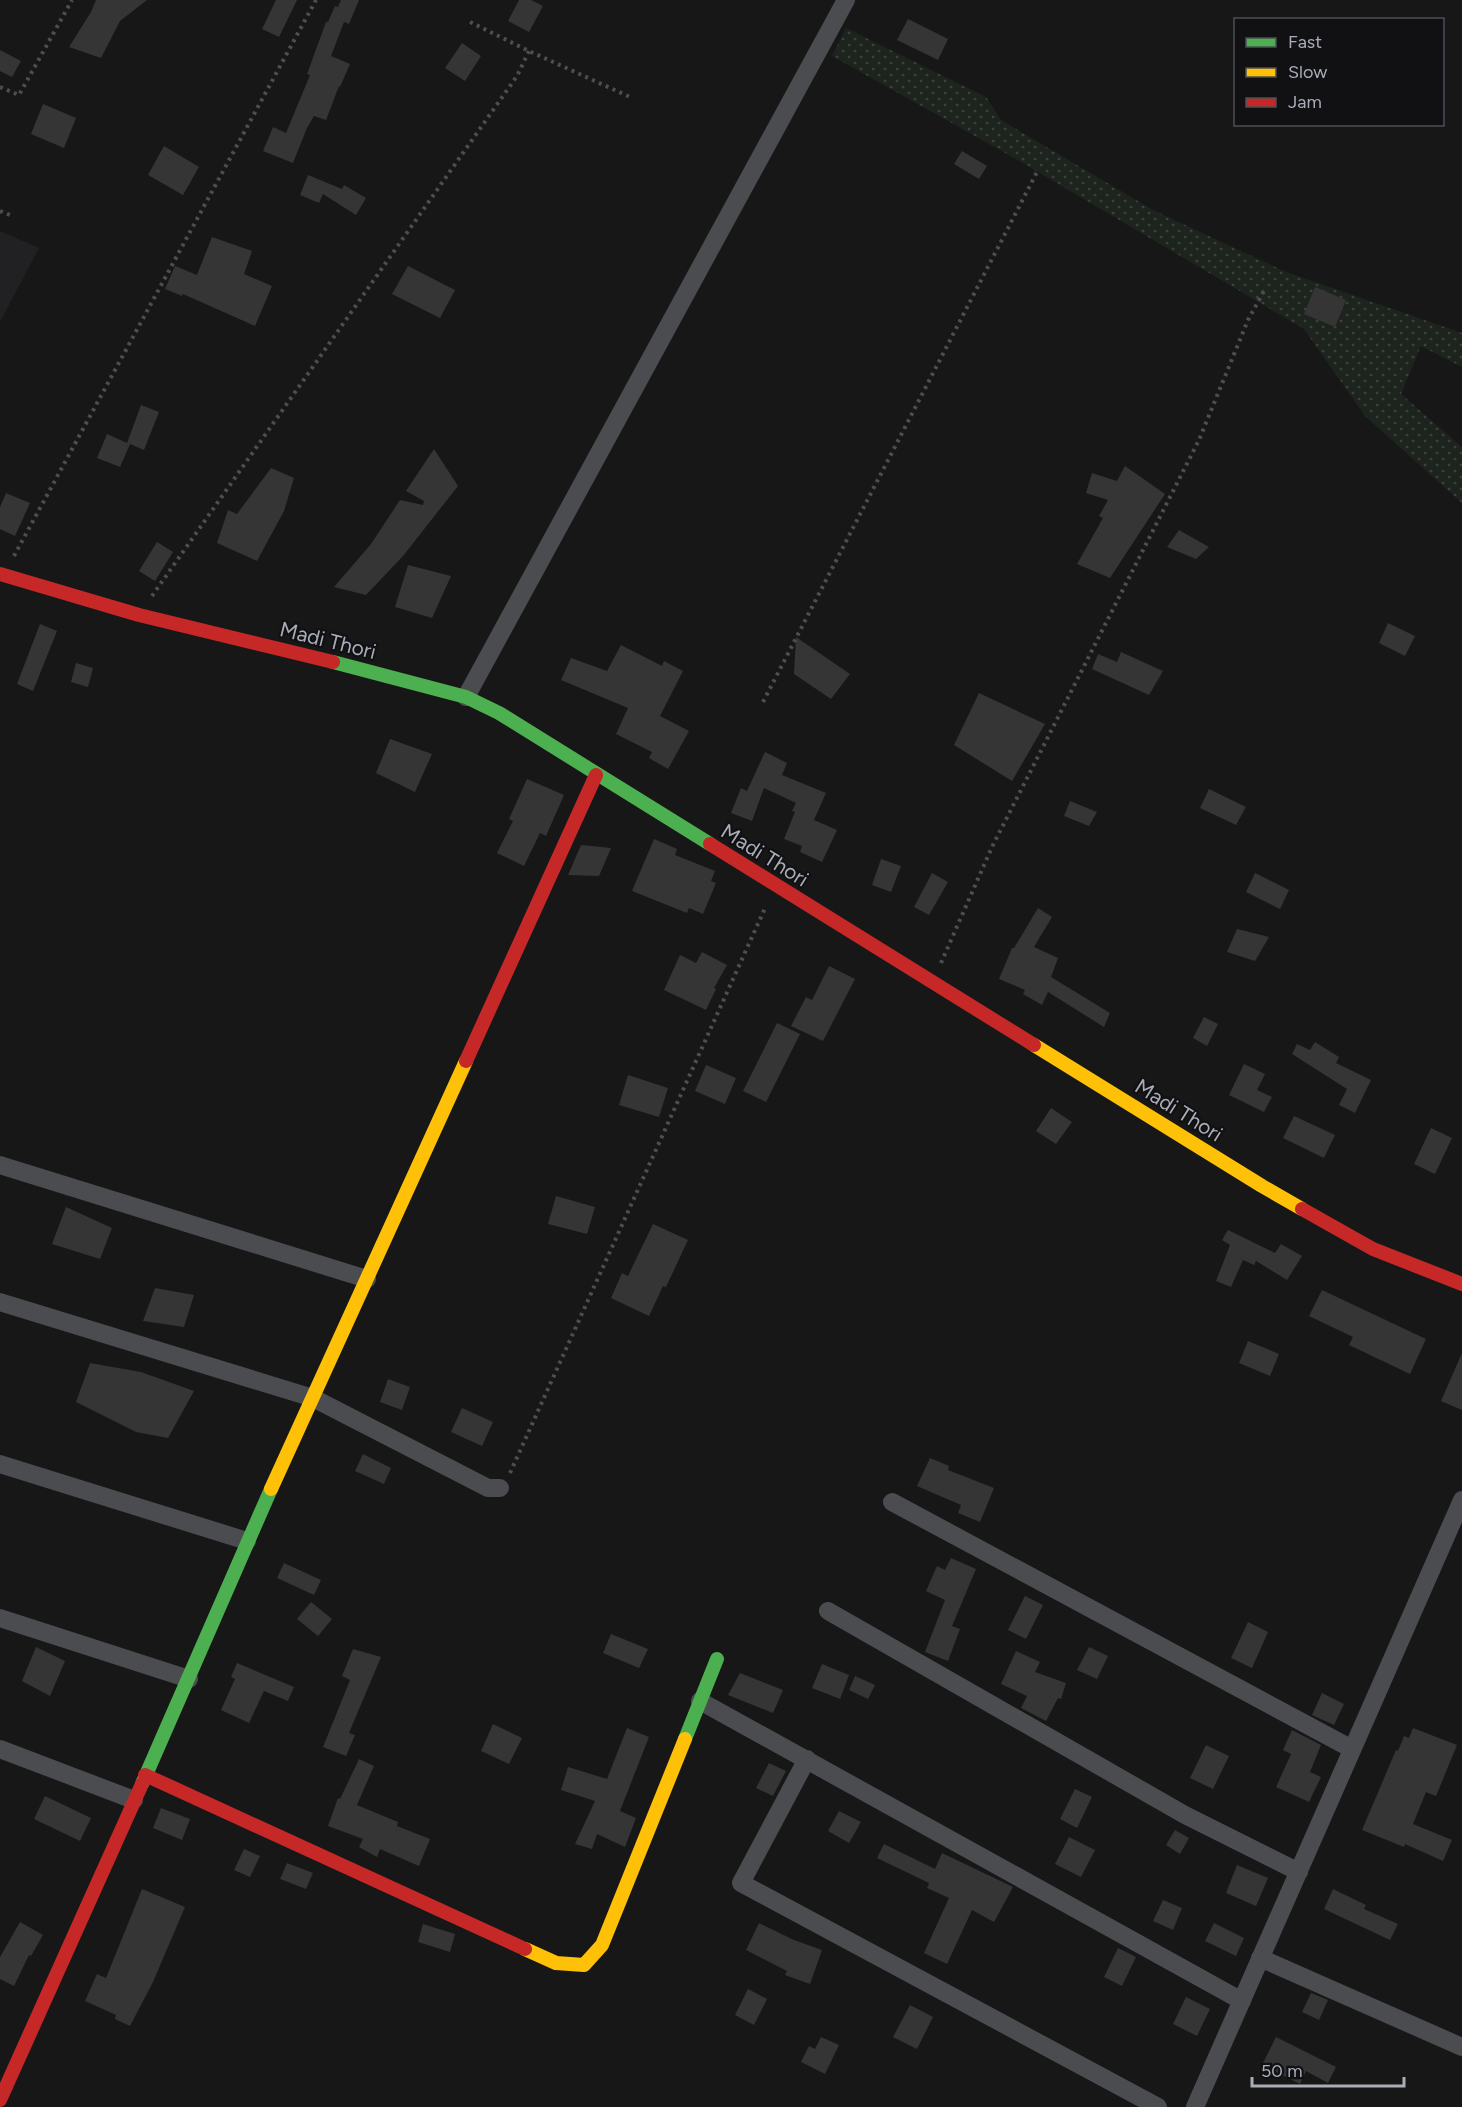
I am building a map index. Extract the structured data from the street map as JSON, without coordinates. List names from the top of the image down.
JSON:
{
  "streets": {
    "street": ["Madi Thori"]
  },
  "legend": ["Fast", "Slow", "Jam"],
  "scale_bar": "50 m"
}
